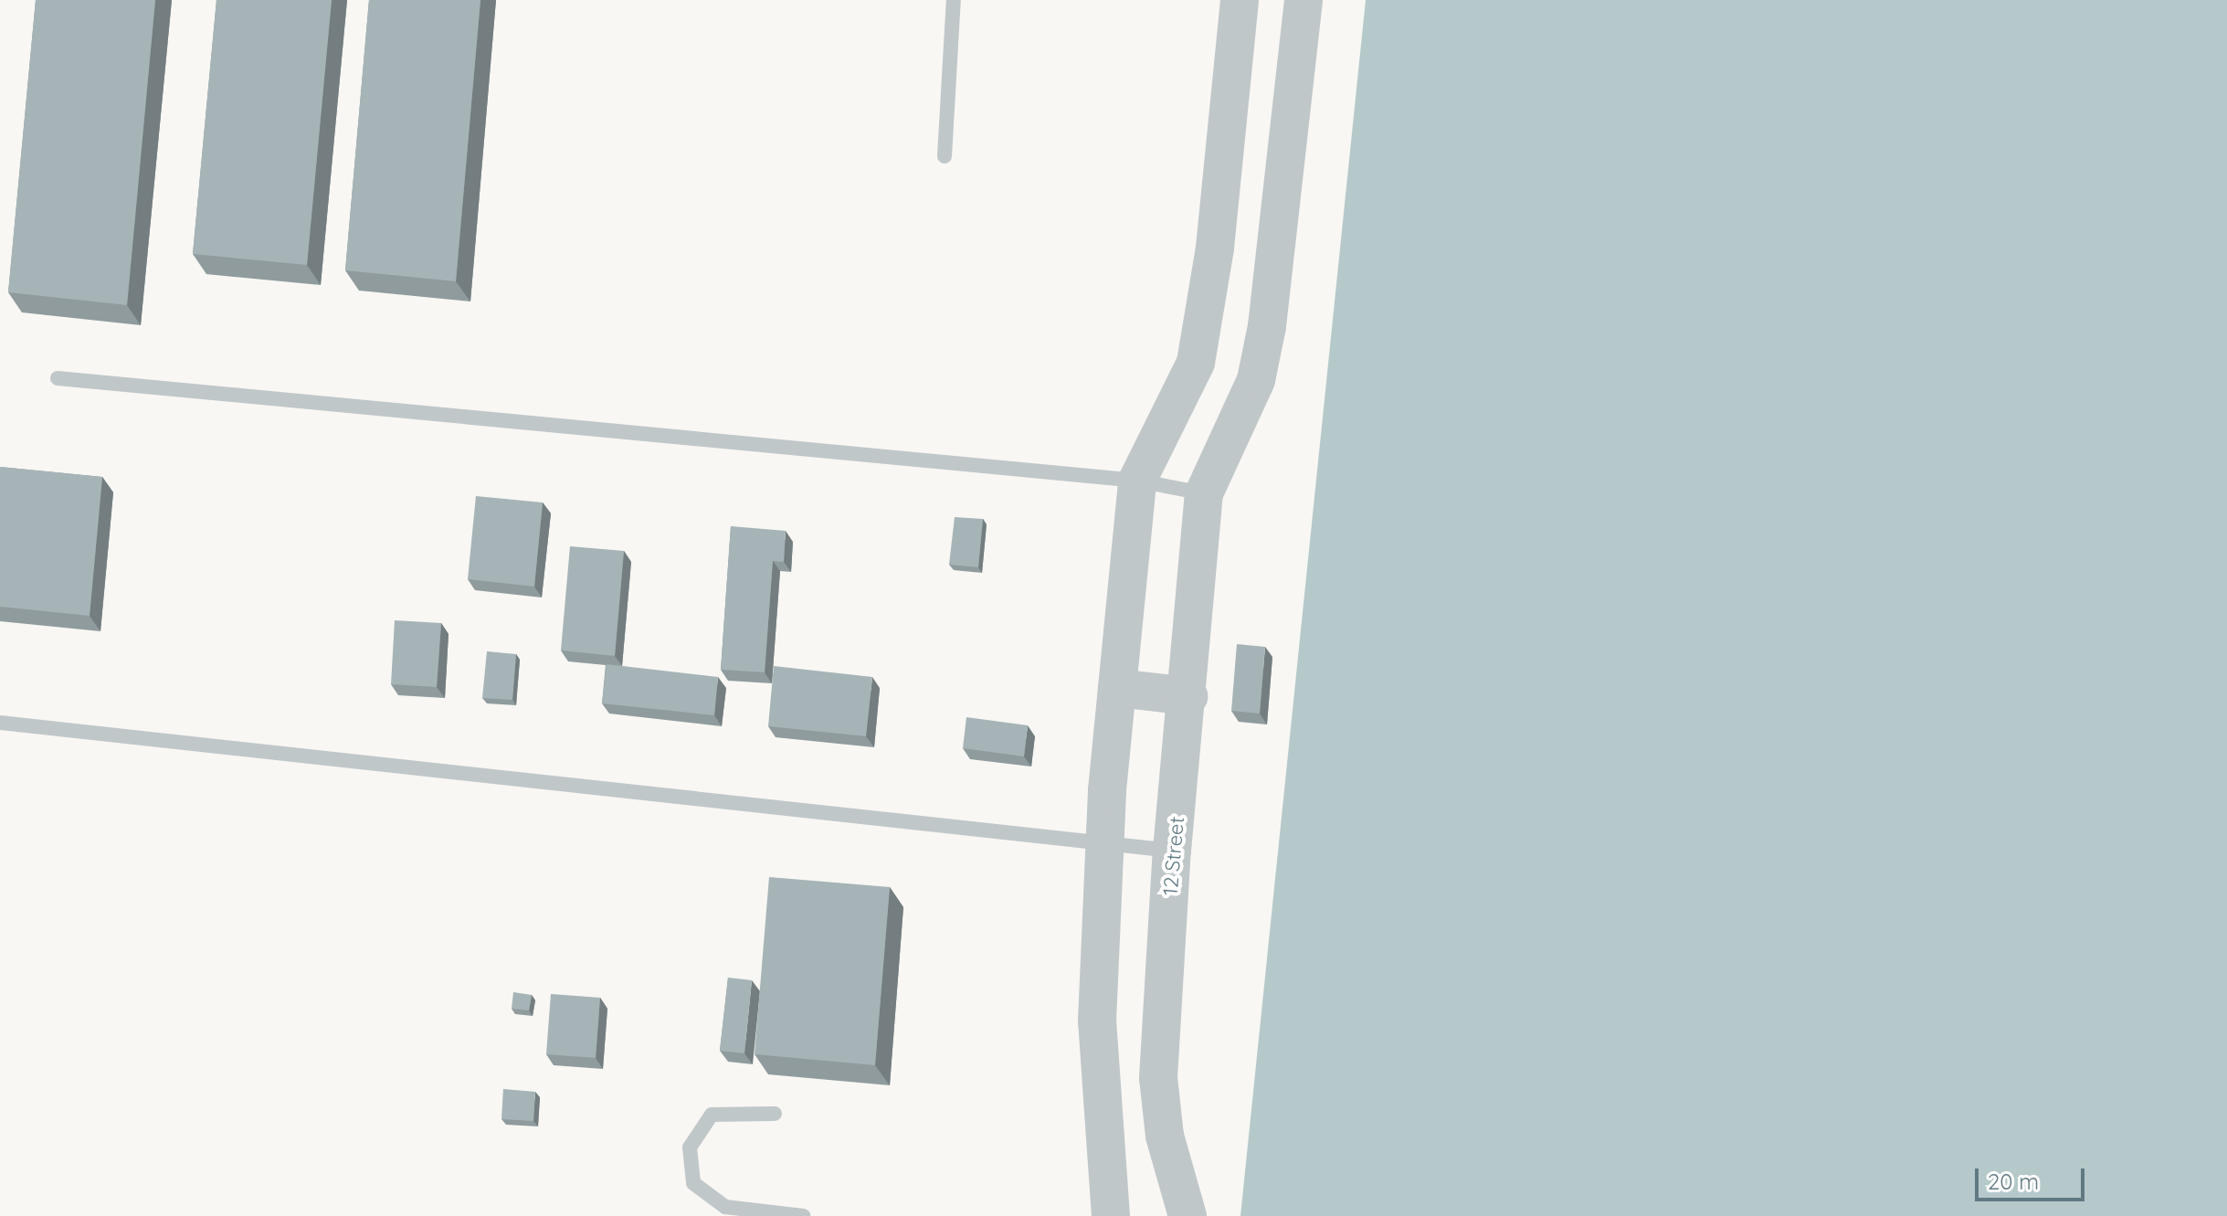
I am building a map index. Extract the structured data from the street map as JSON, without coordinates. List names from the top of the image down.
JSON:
{
  "streets": {
    "street": ["12 Street"]
  },
  "scale_bar": "20 m"
}
